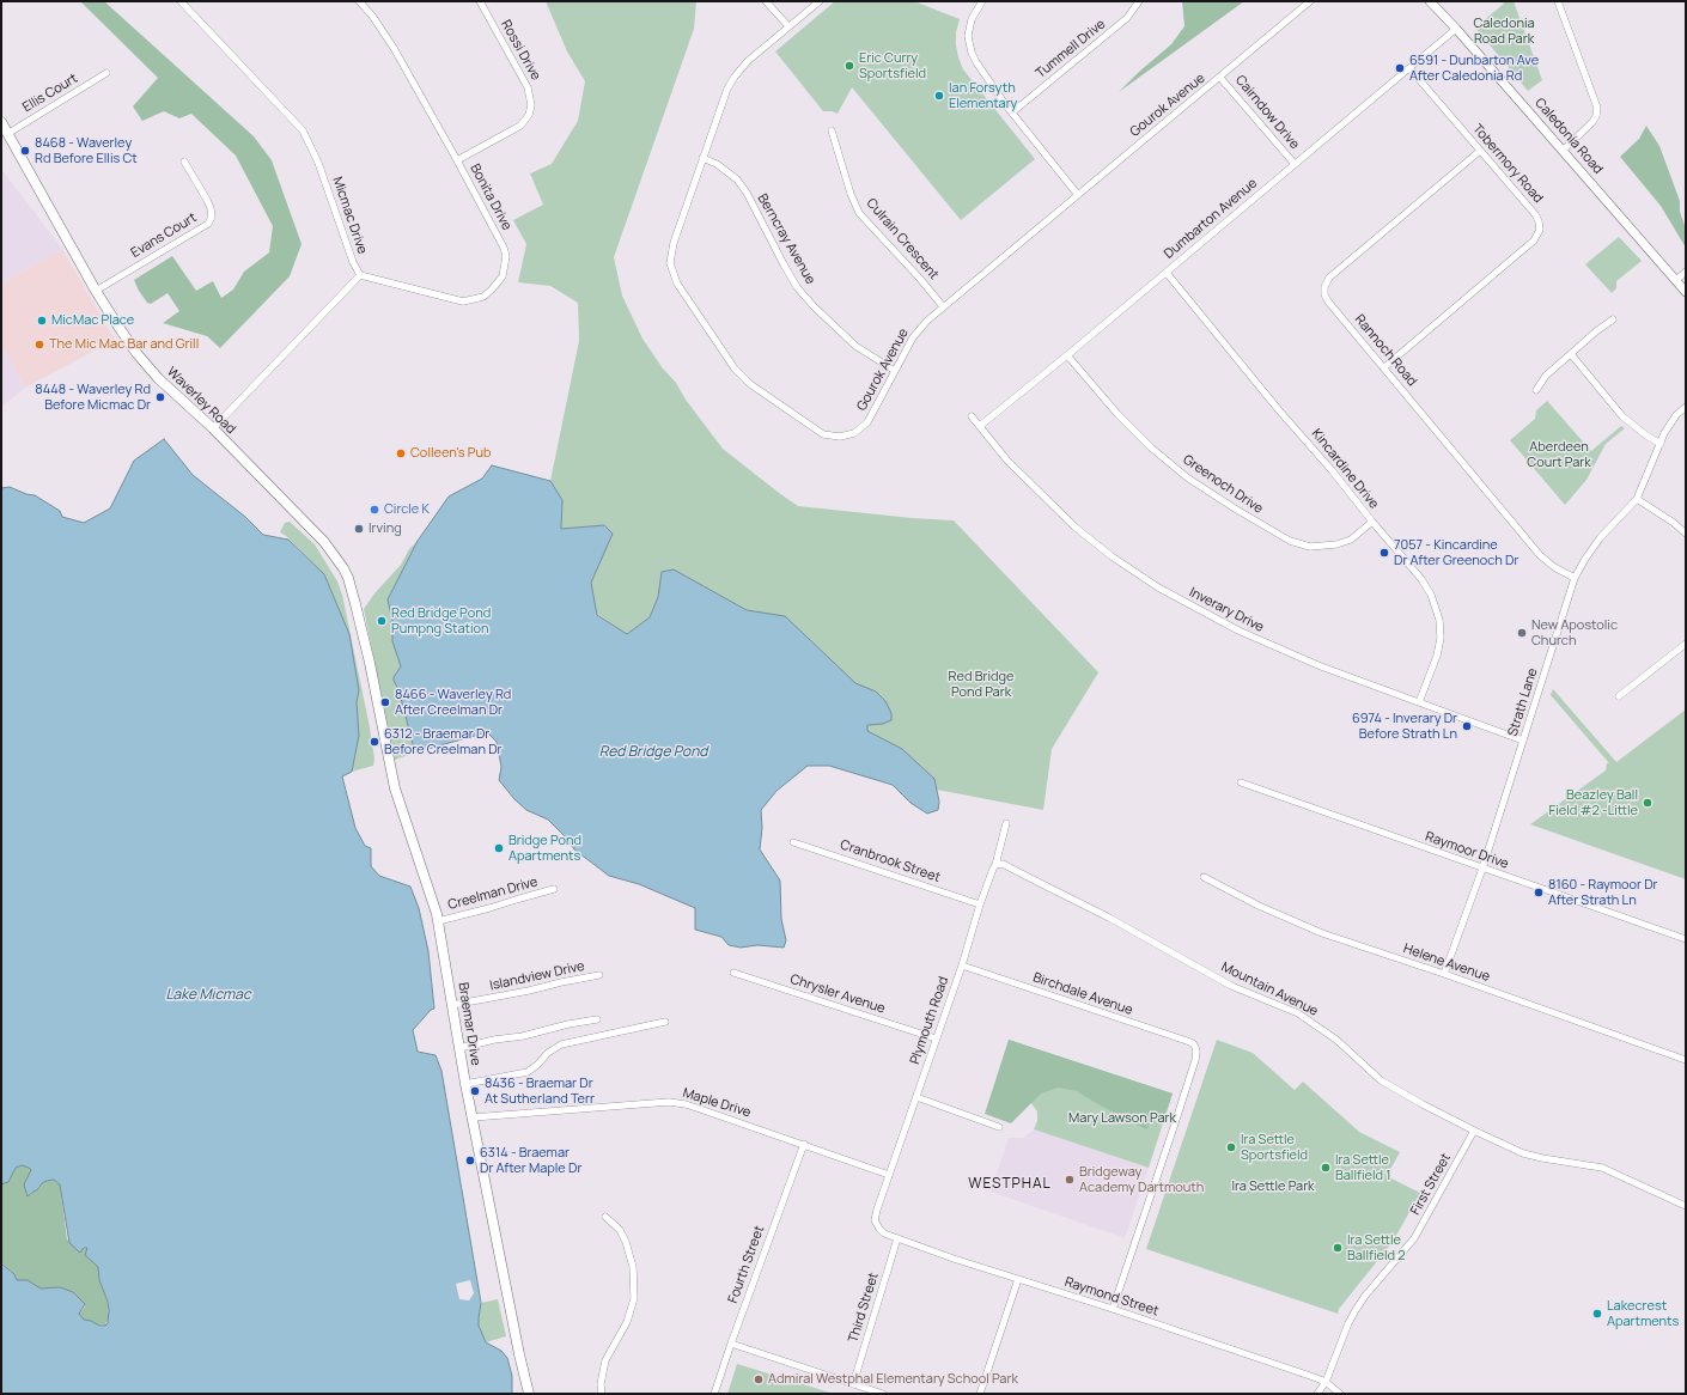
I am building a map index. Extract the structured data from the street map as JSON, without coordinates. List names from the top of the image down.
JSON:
{
  "streets": {
    "main road": ["Waverley Road", "Braemar Drive"],
    "street": [
      "Tummell Drive",
      "Rossi Drive",
      "Ellis Court",
      "Gourok Avenue",
      "Cairndow Drive",
      "Caledonia Road",
      "Tobermory Road",
      "Bonita Drive",
      "Micmac Drive",
      "Dumbarton Avenue",
      "Evans Court",
      "Berncray Avenue",
      "Culrain Crescent",
      "Rannoch Road",
      "Kincardine Drive",
      "Greenoch Drive",
      "Inverary Drive",
      "Strath Lane",
      "Raymoor Drive",
      "Cranbrook Street",
      "Creelman Drive",
      "Helene Avenue",
      "Islandview Drive",
      "Mountain Avenue",
      "Chrysler Avenue",
      "Birchdale Avenue",
      "Plymouth Road",
      "Maple Drive",
      "First Street",
      "Fourth Street",
      "Raymond Street",
      "Third Street"
    ]
  },
  "crossings": [
    ["Rossi Drive", "Bonita Drive"],
    ["Ellis Court", "Waverley Road"],
    ["Gourok Avenue", "Cairndow Drive"],
    ["Gourok Avenue", "Berncray Avenue"],
    ["Gourok Avenue", "Culrain Crescent"],
    ["Cairndow Drive", "Dumbarton Avenue"],
    ["Caledonia Road", "Dumbarton Avenue"],
    ["Tobermory Road", "Dumbarton Avenue"],
    ["Tobermory Road", "Rannoch Road"],
    ["Bonita Drive", "Micmac Drive"],
    ["Micmac Drive", "Waverley Road"],
    ["Dumbarton Avenue", "Kincardine Drive"],
    ["Dumbarton Avenue", "Greenoch Drive"],
    ["Dumbarton Avenue", "Inverary Drive"],
    ["Evans Court", "Waverley Road"],
    ["Rannoch Road", "Strath Lane"],
    ["Waverley Road", "Braemar Drive"],
    ["Kincardine Drive", "Greenoch Drive"],
    ["Kincardine Drive", "Inverary Drive"],
    ["Inverary Drive", "Strath Lane"],
    ["Strath Lane", "Raymoor Drive"],
    ["Strath Lane", "Helene Avenue"],
    ["Cranbrook Street", "Plymouth Road"],
    ["Creelman Drive", "Braemar Drive"],
    ["Islandview Drive", "Braemar Drive"],
    ["Mountain Avenue", "Plymouth Road"],
    ["Mountain Avenue", "First Street"],
    ["Chrysler Avenue", "Plymouth Road"],
    ["Birchdale Avenue", "Plymouth Road"],
    ["Birchdale Avenue", "Raymond Street"],
    ["Plymouth Road", "Maple Drive"],
    ["Plymouth Road", "Raymond Street"],
    ["Braemar Drive", "Maple Drive"],
    ["Maple Drive", "Fourth Street"],
    ["First Street", "Raymond Street"],
    ["Raymond Street", "Third Street"]
  ],
  "districts": ["WESTPHAL"],
  "water": ["Red Bridge Pond", "Lake Micmac"],
  "parks": [
    "Caledonia Road Park",
    "Aberdeen Court Park",
    "Red Bridge Pond Park",
    "Mary Lawson Park",
    "Ira Settle Park"
  ],
  "places": [
    "Eric Curry Sportsfield",
    "6591 - Dunbarton Ave After Caledonia Rd",
    "Ian Forsyth Elementary",
    "8468 - Waverley Rd Before Ellis Ct",
    "MicMac Place",
    "The Mic Mac Bar and Grill",
    "8448 - Waverley Rd Before Micmac Dr",
    "Colleen's Pub",
    "Circle K",
    "Irving",
    "7057 - Kincardine Dr After Greenoch Dr",
    "Red Bridge Pond Pumpng Station",
    "New Apostolic Church",
    "8466 - Waverley Rd After Creelman Dr",
    "6974 - Inverary Dr Before Strath Ln",
    "6312 - Braemar Dr Before Creelman Dr",
    "Beazley Ball Field #2 -Little",
    "Bridge Pond Apartments",
    "8160 - Raymoor Dr After Strath Ln",
    "8436 - Braemar Dr At Sutherland Terr",
    "Ira Settle Sportsfield",
    "6314 - Braemar Dr After Maple Dr",
    "Ira Settle Ballfield 1",
    "Bridgeway Academy Dartmouth",
    "Ira Settle Ballfield 2",
    "Lakecrest Apartments",
    "Admiral Westphal Elementary School Park"
  ]
}
